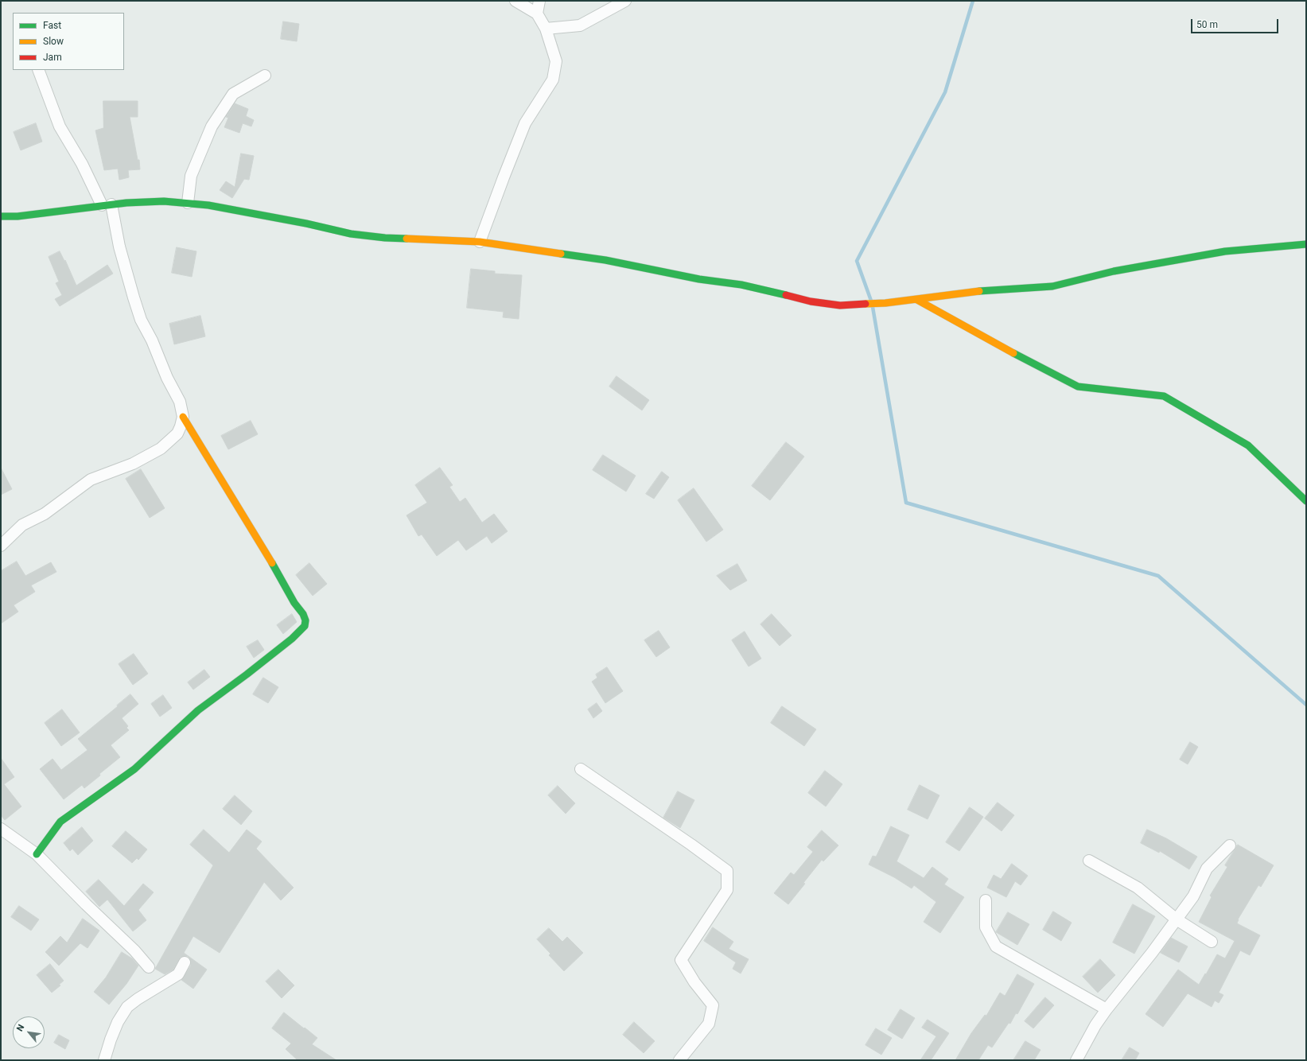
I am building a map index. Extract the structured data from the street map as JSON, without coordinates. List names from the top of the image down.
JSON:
{
  "legend": ["Fast", "Slow", "Jam"],
  "scale_bar": "50 m",
  "north": "top left"
}
